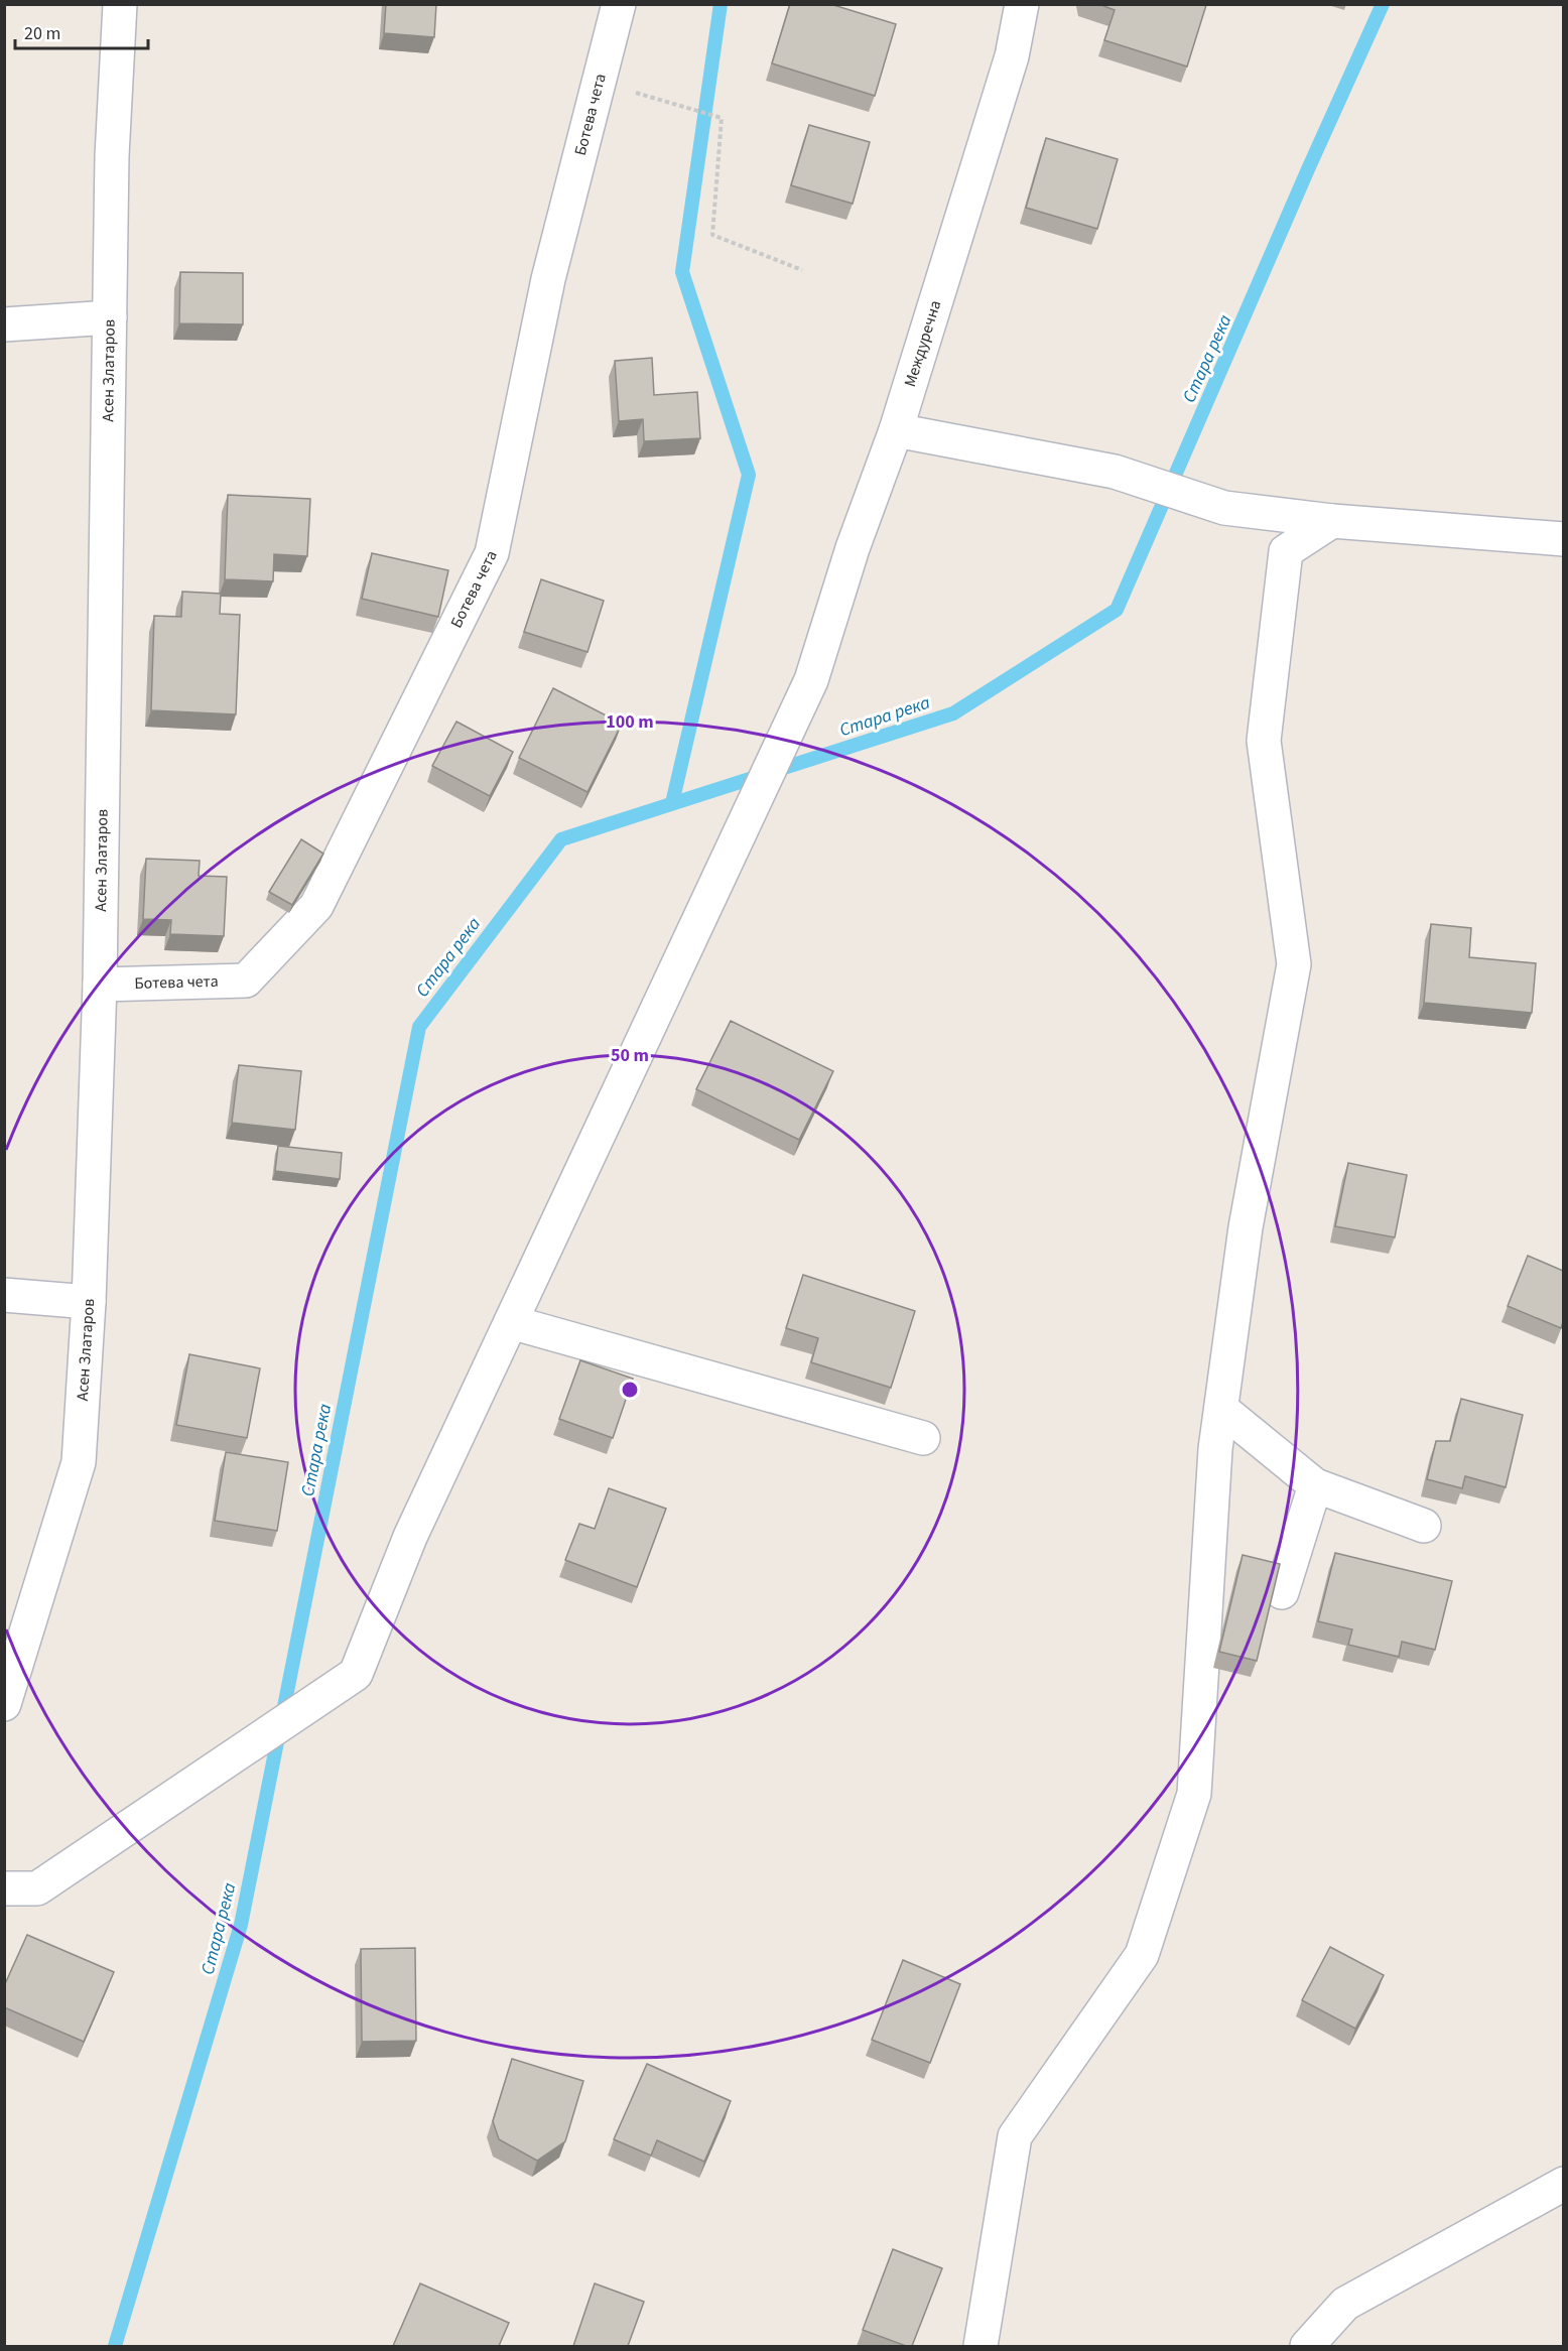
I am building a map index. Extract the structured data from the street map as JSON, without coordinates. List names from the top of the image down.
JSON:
{
  "streets": {
    "street": ["Ботева чета", "Междуречна", "Асен Златаров"]
  },
  "crossings": [
    ["Ботева чета", "Асен Златаров"]
  ],
  "water": ["Стара река"],
  "scale_bar": "20 m",
  "rings": ["100 m", "50 m"]
}
